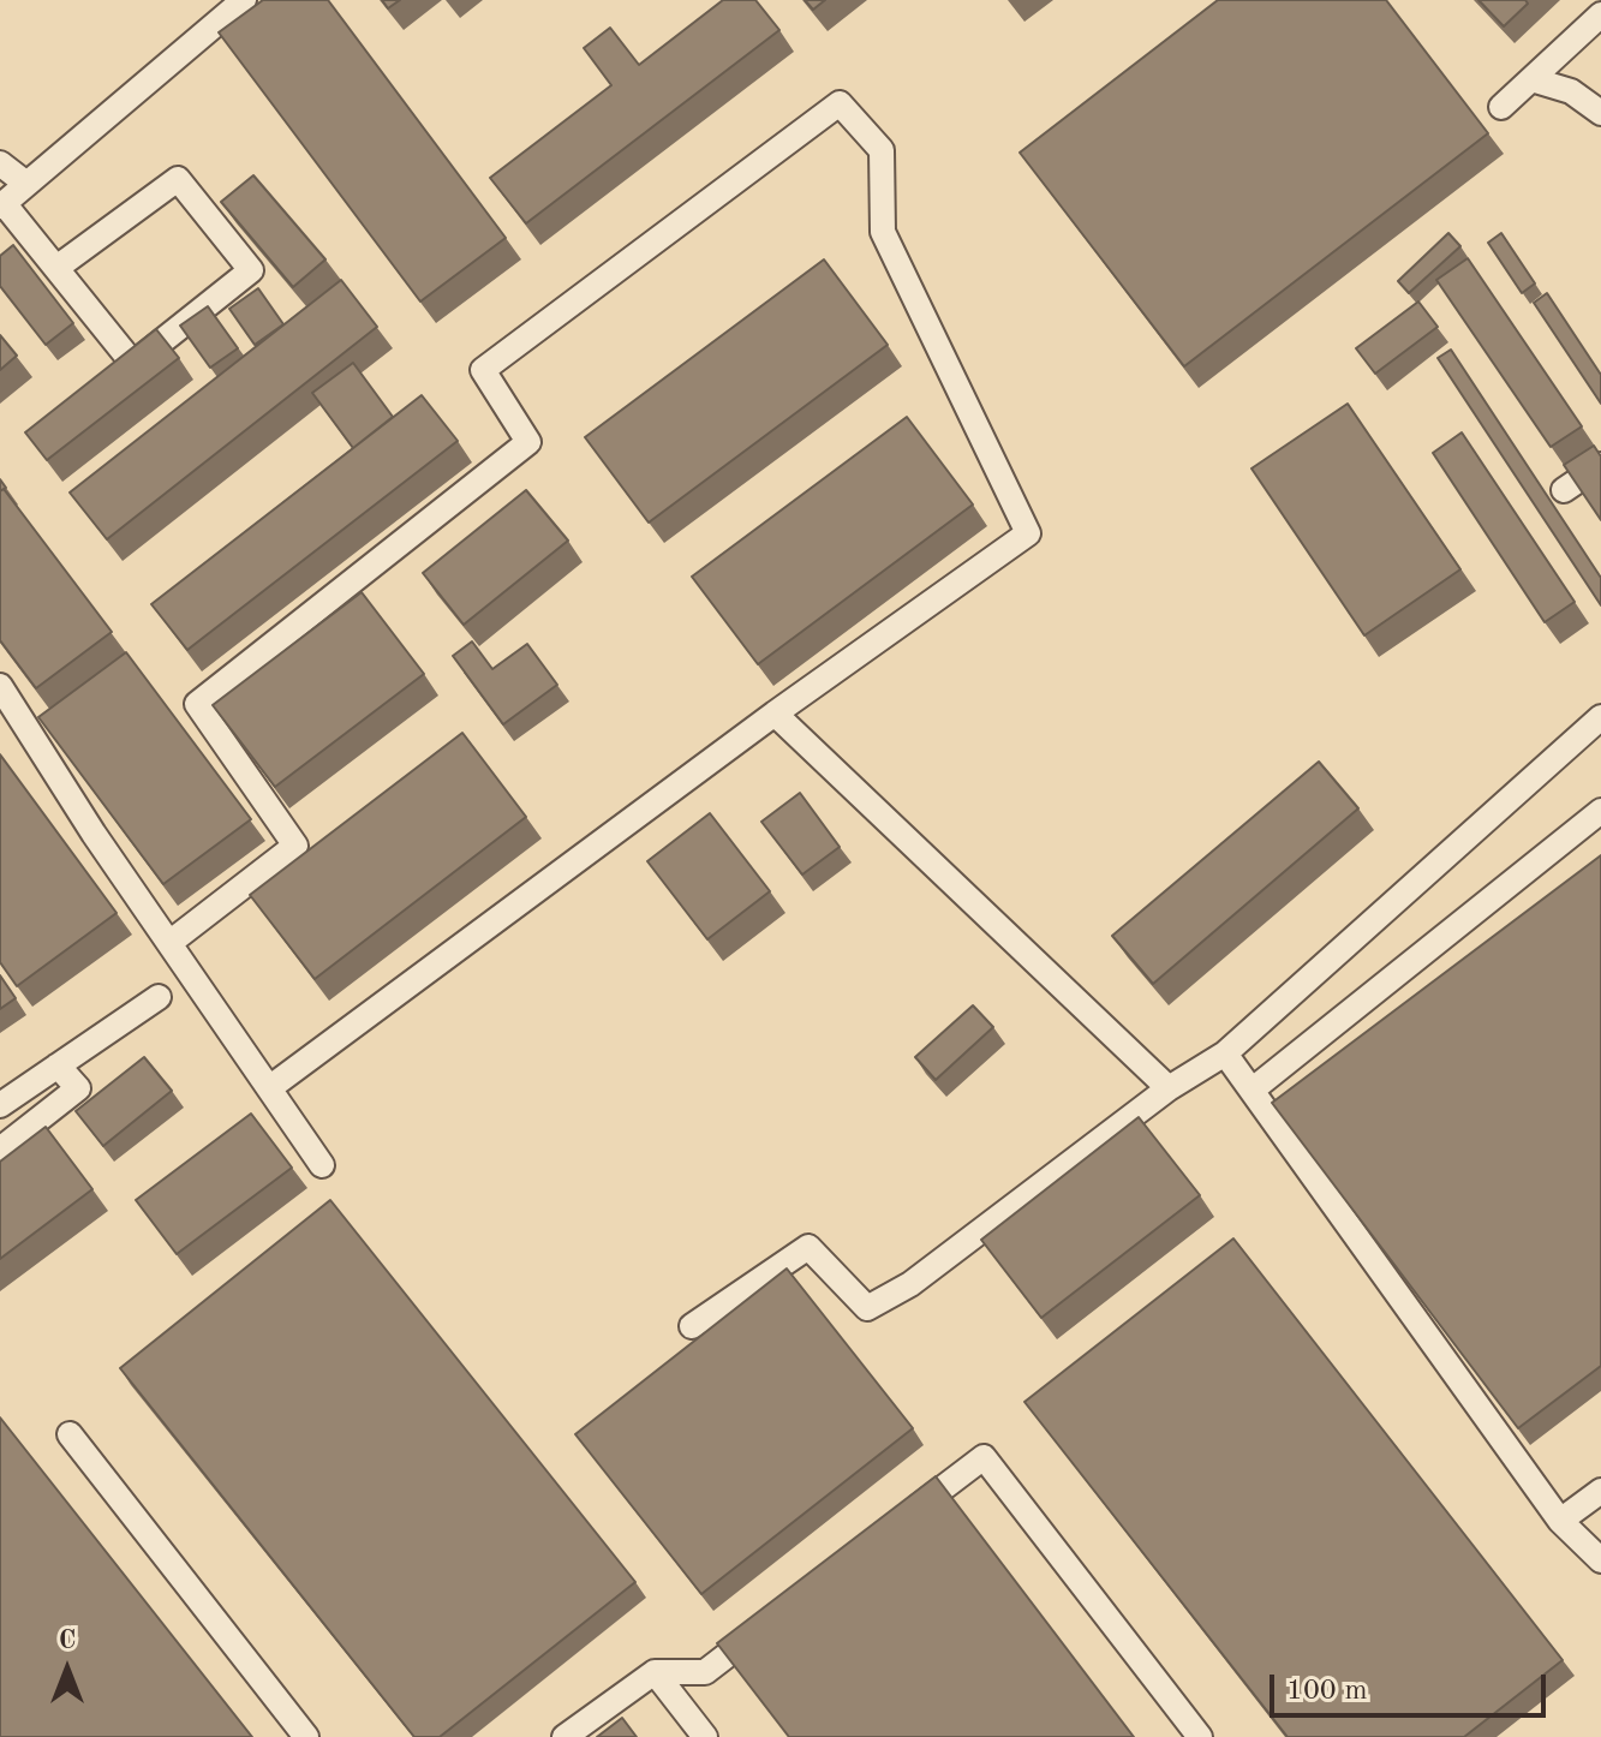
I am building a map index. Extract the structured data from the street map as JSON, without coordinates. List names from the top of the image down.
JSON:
{
  "scale_bar": "100 m",
  "north": "top"
}
